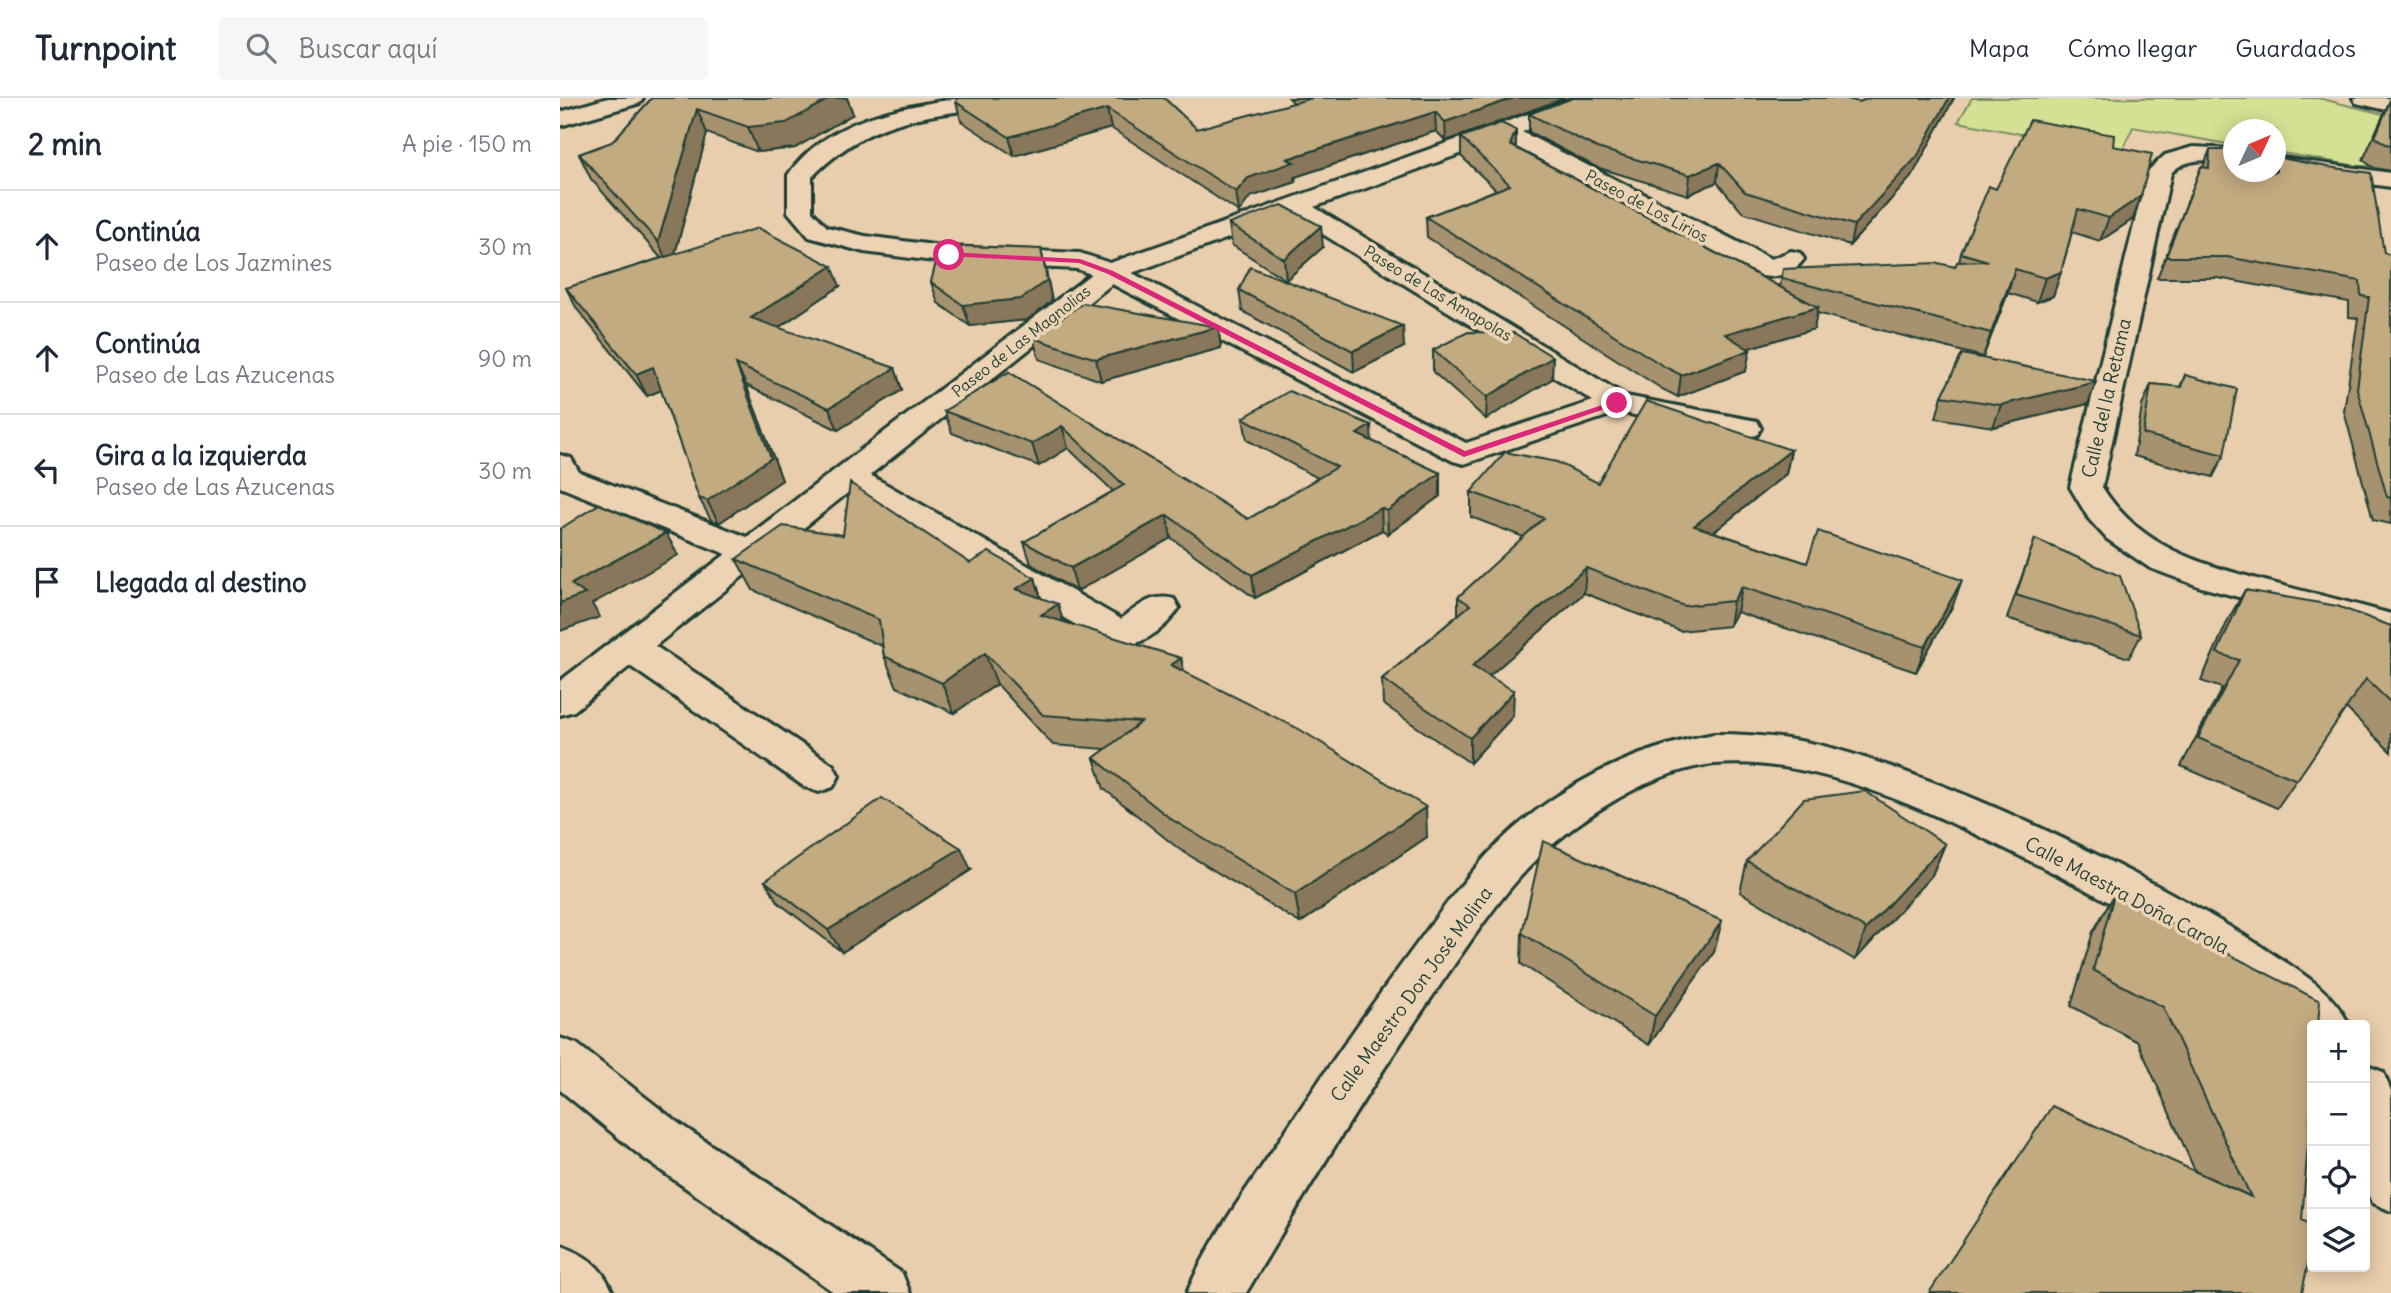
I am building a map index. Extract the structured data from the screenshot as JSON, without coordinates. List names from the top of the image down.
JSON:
{
  "streets": {
    "main road": [
      "Paseo de Los Lirios",
      "Paseo de Las Amapolas",
      "Paseo de Las Magnolias",
      "Calle del la Retama",
      "Calle Maestra Doña Carola",
      "Calle Maestro Don José Molina"
    ]
  },
  "crossings": [
    ["Paseo de Los Lirios", "Paseo de Las Magnolias"],
    ["Paseo de Las Amapolas", "Paseo de Las Magnolias"],
    ["Calle Maestra Doña Carola", "Calle Maestro Don José Molina"]
  ],
  "north": "top right",
  "page": {
    "header": "Turnpoint",
    "search": "Buscar aquí",
    "nav": ["Mapa", "Cómo llegar", "Guardados"],
    "heading": ["2 min", "A pie · 150 m"],
    "list": [
      ["Continúa", "Paseo de Los Jazmines", "30 m"],
      ["Continúa", "Paseo de Las Azucenas", "90 m"],
      ["Gira a la izquierda", "Paseo de Las Azucenas", "30 m"],
      "Llegada al destino"
    ],
    "map_buttons": ["+", "−"]
  }
}
